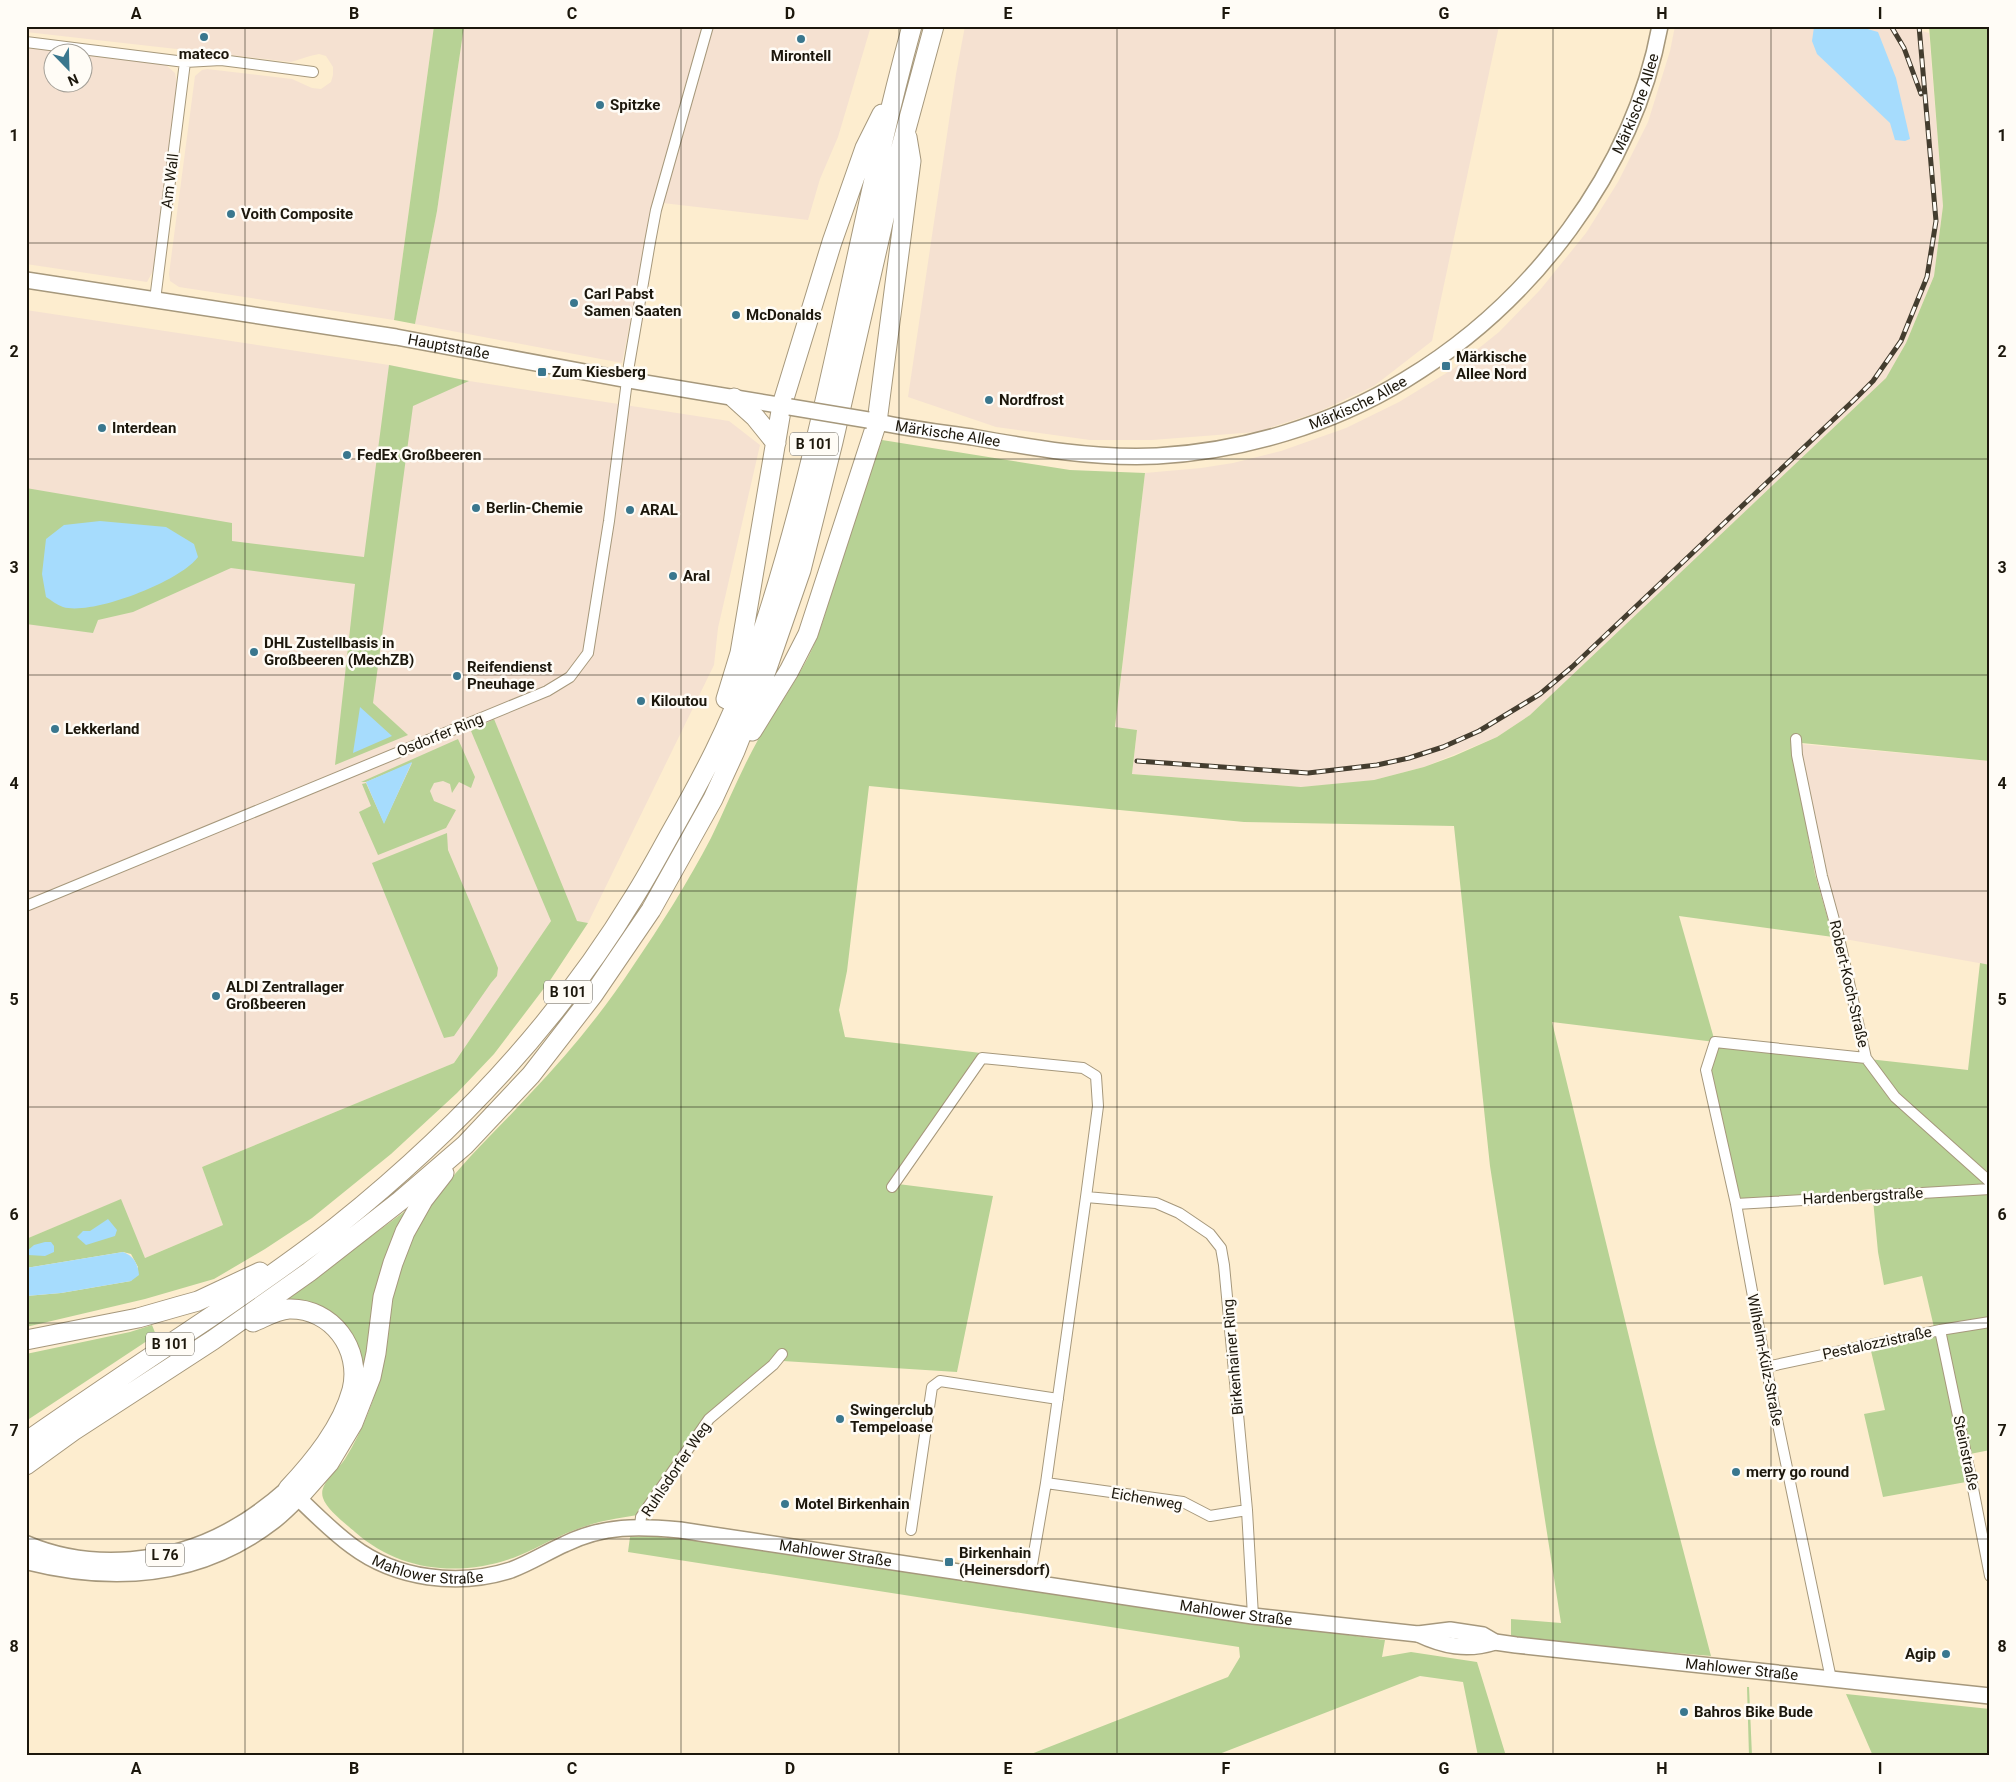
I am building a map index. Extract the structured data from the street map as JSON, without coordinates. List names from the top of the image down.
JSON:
{
  "streets": {
    "highway": ["B 101"],
    "main road": ["L 76"],
    "street": [
      "Märkische Allee",
      "Am Wall",
      "Hauptstraße",
      "Osdorfer Ring",
      "Robert-Koch-Straße",
      "Hardenbergstraße",
      "Pestalozzistraße",
      "Birkenhainer Ring",
      "Wilhelm-Külz-Straße",
      "Steinstraße",
      "Ruhlsdorfer Weg",
      "Eichenweg",
      "Mahlower Straße"
    ]
  },
  "crossings": [
    ["Märkische Allee", "Hauptstraße"],
    ["Am Wall", "Hauptstraße"],
    ["Hauptstraße", "Osdorfer Ring"],
    ["Robert-Koch-Straße", "Wilhelm-Külz-Straße"],
    ["Hardenbergstraße", "Wilhelm-Külz-Straße"],
    ["Pestalozzistraße", "Wilhelm-Külz-Straße"],
    ["Pestalozzistraße", "Steinstraße"],
    ["Birkenhainer Ring", "Eichenweg"],
    ["Birkenhainer Ring", "Mahlower Straße"],
    ["Wilhelm-Külz-Straße", "Mahlower Straße"],
    ["Ruhlsdorfer Weg", "Mahlower Straße"],
    ["Mahlower Straße", "L 76"]
  ],
  "places": {
    "other": [
      "mateco",
      "Mirontell",
      "Spitzke",
      "Voith Composite",
      "Carl Pabst Samen Saaten",
      "McDonalds",
      "Nordfrost",
      "Interdean",
      "FedEx Großbeeren",
      "Berlin-Chemie",
      "ARAL",
      "Aral",
      "DHL Zustellbasis in Großbeeren (MechZB)",
      "Reifendienst Pneuhage",
      "Kiloutou",
      "Lekkerland",
      "ALDI Zentrallager Großbeeren",
      "Swingerclub Tempeloase",
      "merry go round",
      "Motel Birkenhain",
      "Agip",
      "Bahros Bike Bude"
    ],
    "transit": ["Märkische Allee Nord", "Zum Kiesberg", "Birkenhain (Heinersdorf)"]
  },
  "north": "bottom right",
  "grid": {
    "columns": [
      "A",
      "B",
      "C",
      "D",
      "E",
      "F",
      "G",
      "H",
      "I"
    ],
    "rows": [
      "1",
      "2",
      "3",
      "4",
      "5",
      "6",
      "7",
      "8"
    ]
  }
}
